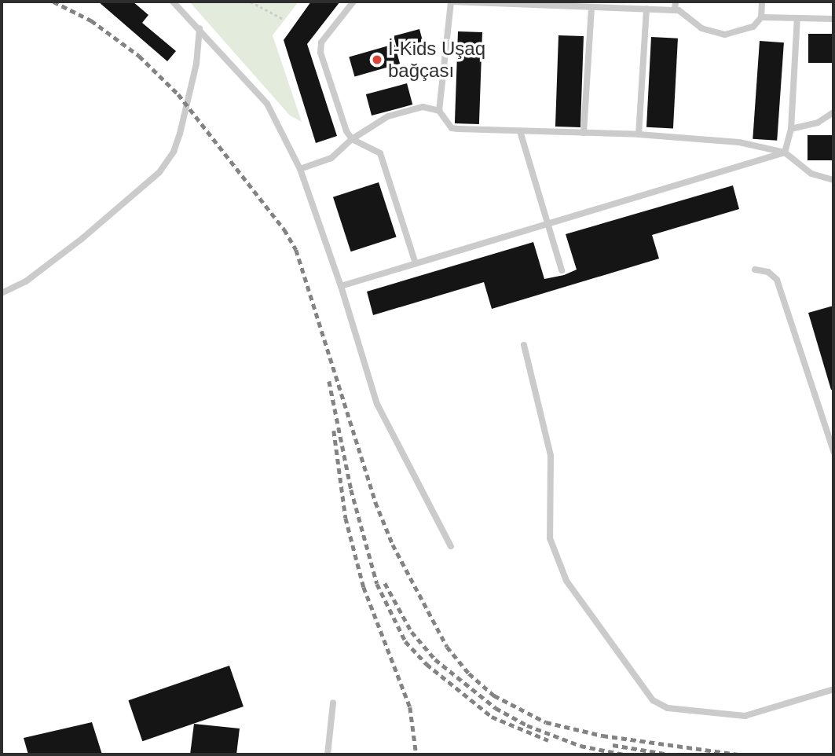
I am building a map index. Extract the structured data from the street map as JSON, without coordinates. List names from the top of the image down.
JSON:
{
  "places": ["İ-Kids Uşaq bağçası"]
}
